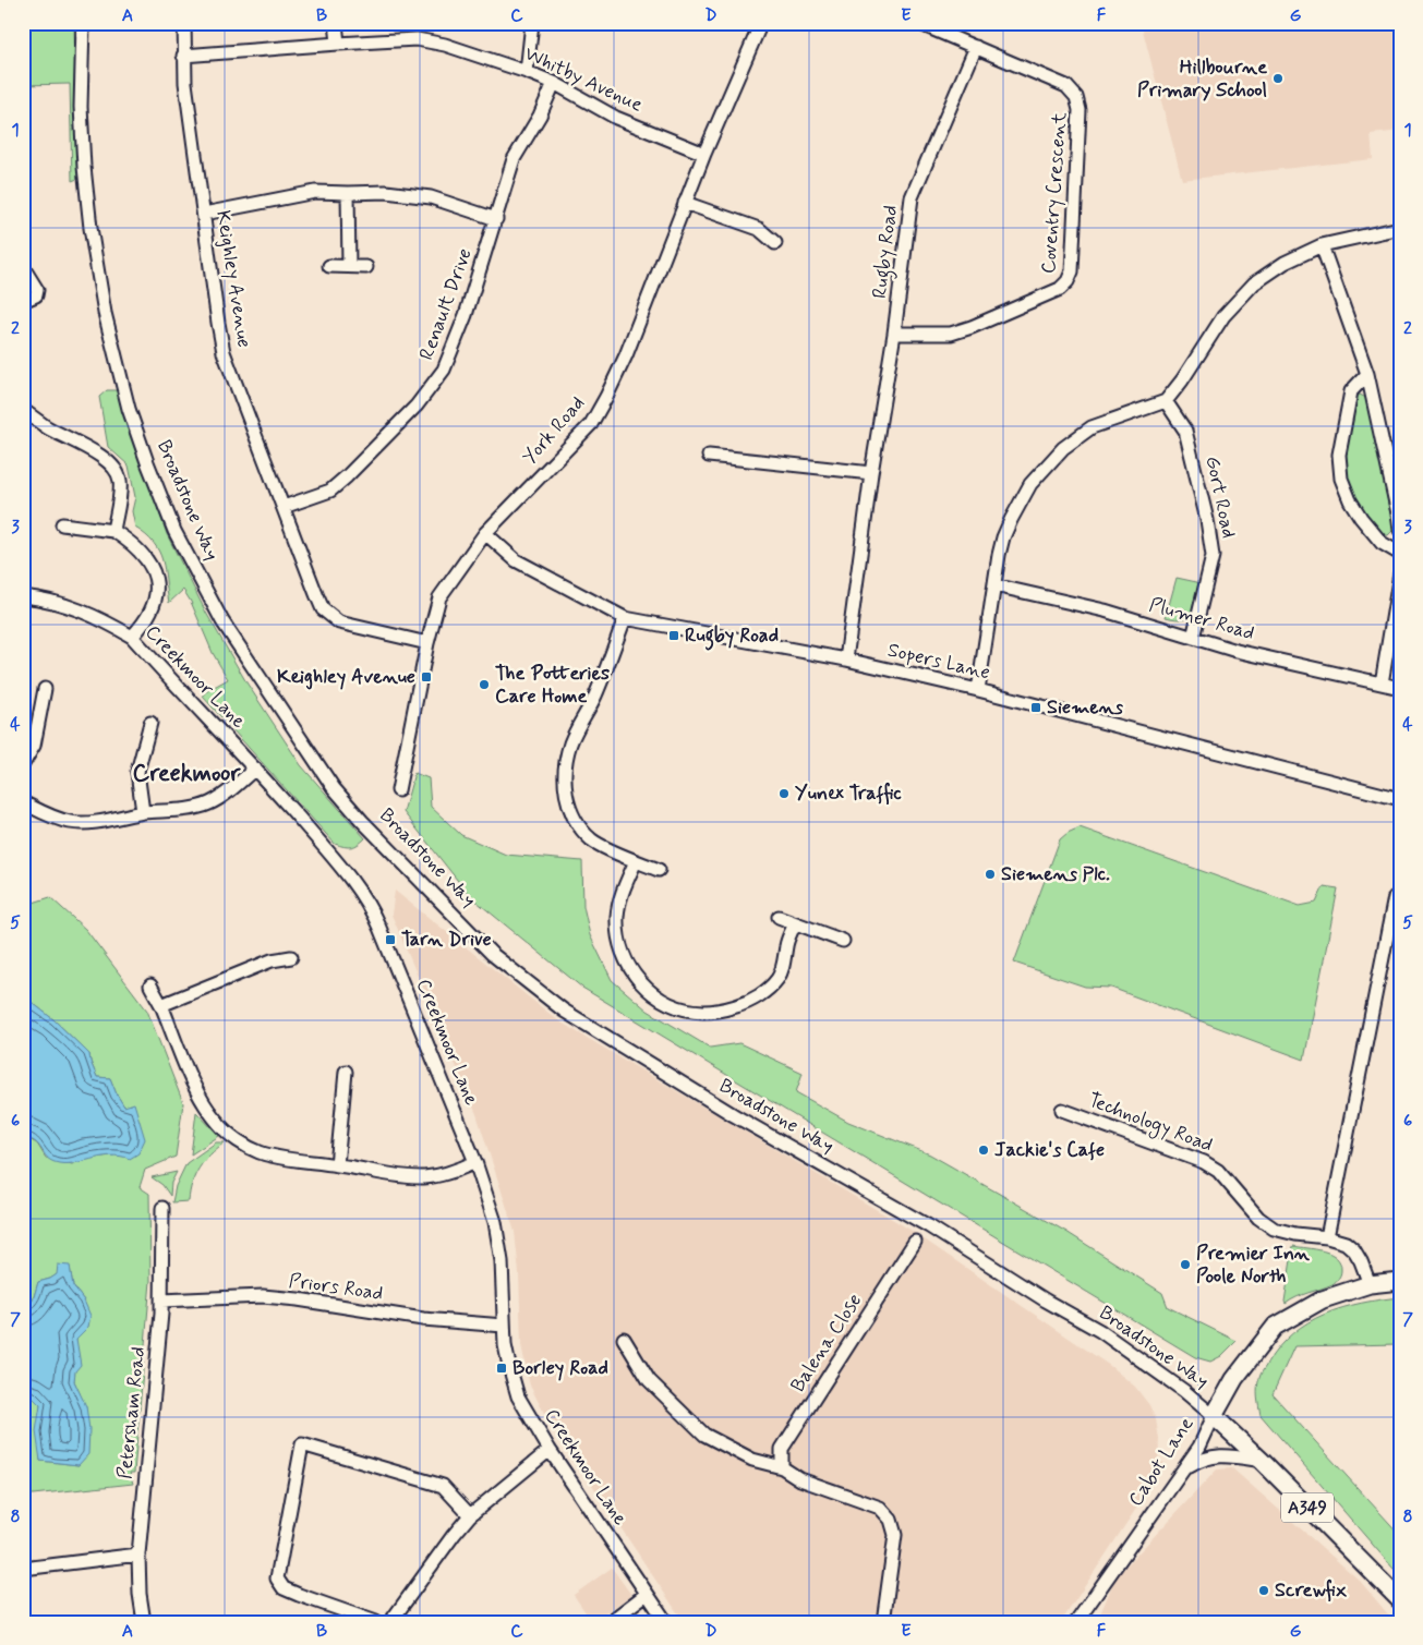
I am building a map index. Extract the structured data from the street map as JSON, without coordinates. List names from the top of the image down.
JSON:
{
  "streets": {
    "main road": ["Broadstone Way", "Cabot Lane", "A349"],
    "street": [
      "Whitby Avenue",
      "Coventry Crescent",
      "Rugby Road",
      "Keighley Avenue",
      "Renault Drive",
      "York Road",
      "Gort Road",
      "Plumer Road",
      "Sopers Lane",
      "Creekmoor Lane",
      "Technology Road",
      "Priors Road",
      "Balena Close",
      "Petersham Road"
    ]
  },
  "crossings": [
    ["Whitby Avenue", "Keighley Avenue"],
    ["Whitby Avenue", "Renault Drive"],
    ["Whitby Avenue", "York Road"],
    ["Coventry Crescent", "Rugby Road"],
    ["Rugby Road", "Sopers Lane"],
    ["Keighley Avenue", "Renault Drive"],
    ["Keighley Avenue", "York Road"],
    ["York Road", "Sopers Lane"],
    ["Gort Road", "Plumer Road"],
    ["Broadstone Way", "Cabot Lane"],
    ["Creekmoor Lane", "Priors Road"],
    ["Technology Road", "Cabot Lane"],
    ["Priors Road", "Petersham Road"]
  ],
  "districts": ["Creekmoor"],
  "places": {
    "other": [
      "Hillbourne Primary School",
      "The Potteries Care Home",
      "Yunex Traffic",
      "Siemens Plc.",
      "Jackie's Cafe",
      "Premier Inn Poole North",
      "Screwfix"
    ],
    "transit": [
      "Rugby Road",
      "Keighley Avenue",
      "Siemens",
      "Tarn Drive",
      "Borley Road"
    ]
  },
  "grid": {
    "columns": [
      "A",
      "B",
      "C",
      "D",
      "E",
      "F",
      "G"
    ],
    "rows": [
      "1",
      "2",
      "3",
      "4",
      "5",
      "6",
      "7",
      "8"
    ]
  }
}
